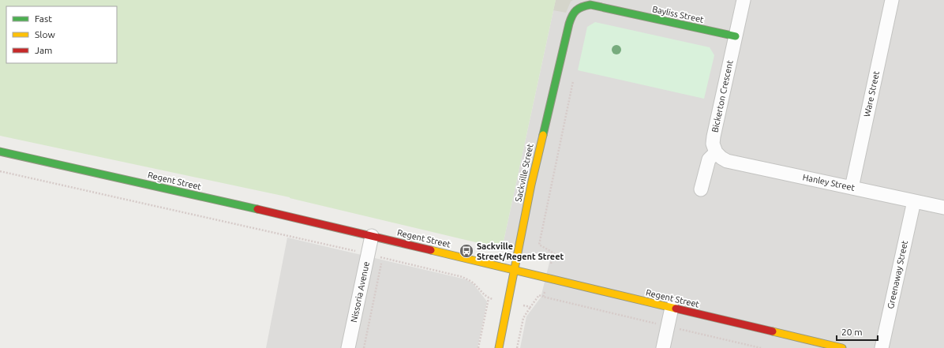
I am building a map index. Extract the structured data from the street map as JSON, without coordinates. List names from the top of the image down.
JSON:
{
  "streets": {
    "street": [
      "Bayliss Street",
      "Ware Street",
      "Bickerton Crescent",
      "Sackville Street",
      "Regent Street",
      "Hanley Street",
      "Greenaway Street",
      "Nissoria Avenue"
    ]
  },
  "crossings": [
    ["Bayliss Street", "Bickerton Crescent"],
    ["Bayliss Street", "Sackville Street"],
    ["Ware Street", "Hanley Street"],
    ["Bickerton Crescent", "Hanley Street"],
    ["Sackville Street", "Regent Street"],
    ["Regent Street", "Nissoria Avenue"],
    ["Hanley Street", "Greenaway Street"]
  ],
  "places": {
    "bus stop": ["Sackville Street/Regent Street"]
  },
  "legend": ["Fast", "Slow", "Jam"],
  "scale_bar": "20 m"
}
